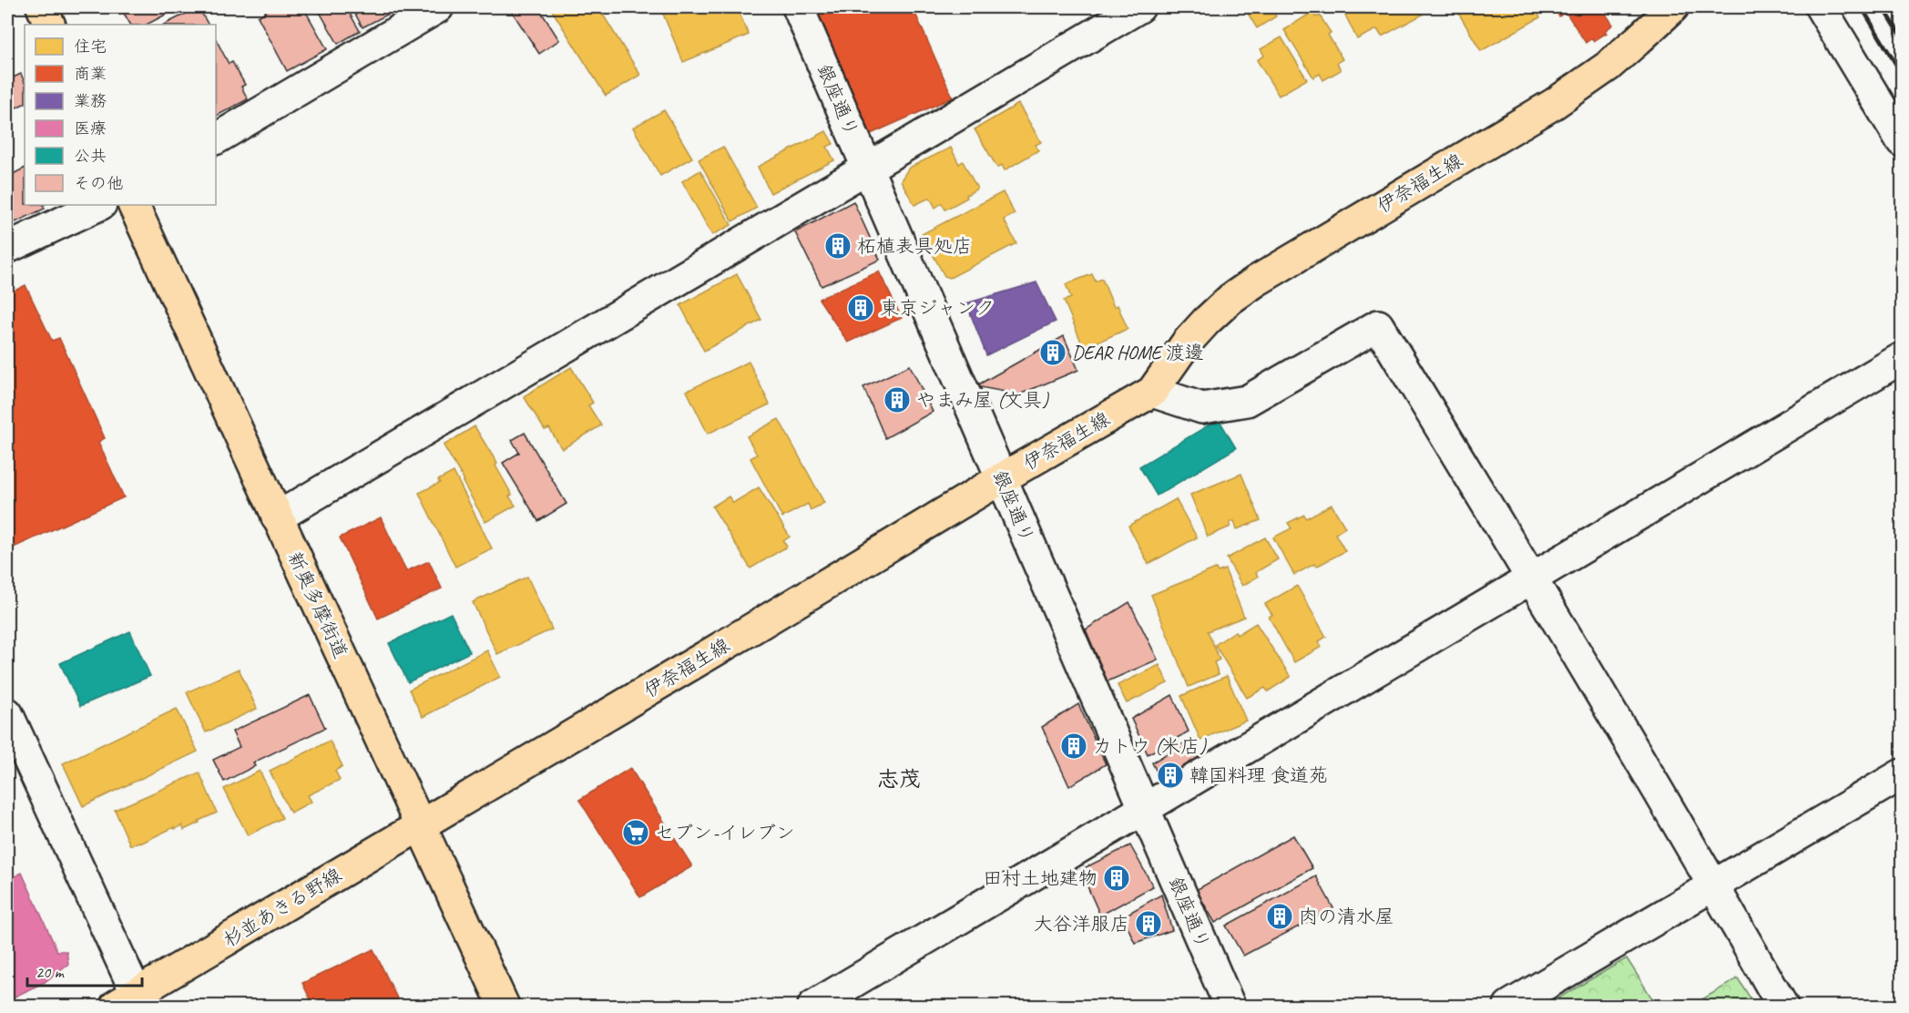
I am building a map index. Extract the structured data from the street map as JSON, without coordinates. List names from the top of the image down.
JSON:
{
  "streets": {
    "main road": ["伊奈福生線", "新奥多摩街道", "杉並あきる野線"],
    "street": ["銀座通り"]
  },
  "crossings": [
    ["銀座通り", "伊奈福生線"],
    ["伊奈福生線", "新奥多摩街道"],
    ["伊奈福生線", "杉並あきる野線"],
    ["新奥多摩街道", "杉並あきる野線"]
  ],
  "districts": ["志茂"],
  "places": {
    "building": [
      "柘植表具処店",
      "東京ジャンク",
      "DEAR HOME 渡邊",
      "やまみ屋 (文具)",
      "カトウ (米店)",
      "韓国料理 食道苑",
      "田村土地建物",
      "肉の清水屋",
      "大谷洋服店"
    ],
    "supermarket": ["セブン-イレブン"]
  },
  "legend": [
    "住宅",
    "商業",
    "業務",
    "医療",
    "公共",
    "その他"
  ],
  "scale_bar": "20 m"
}
